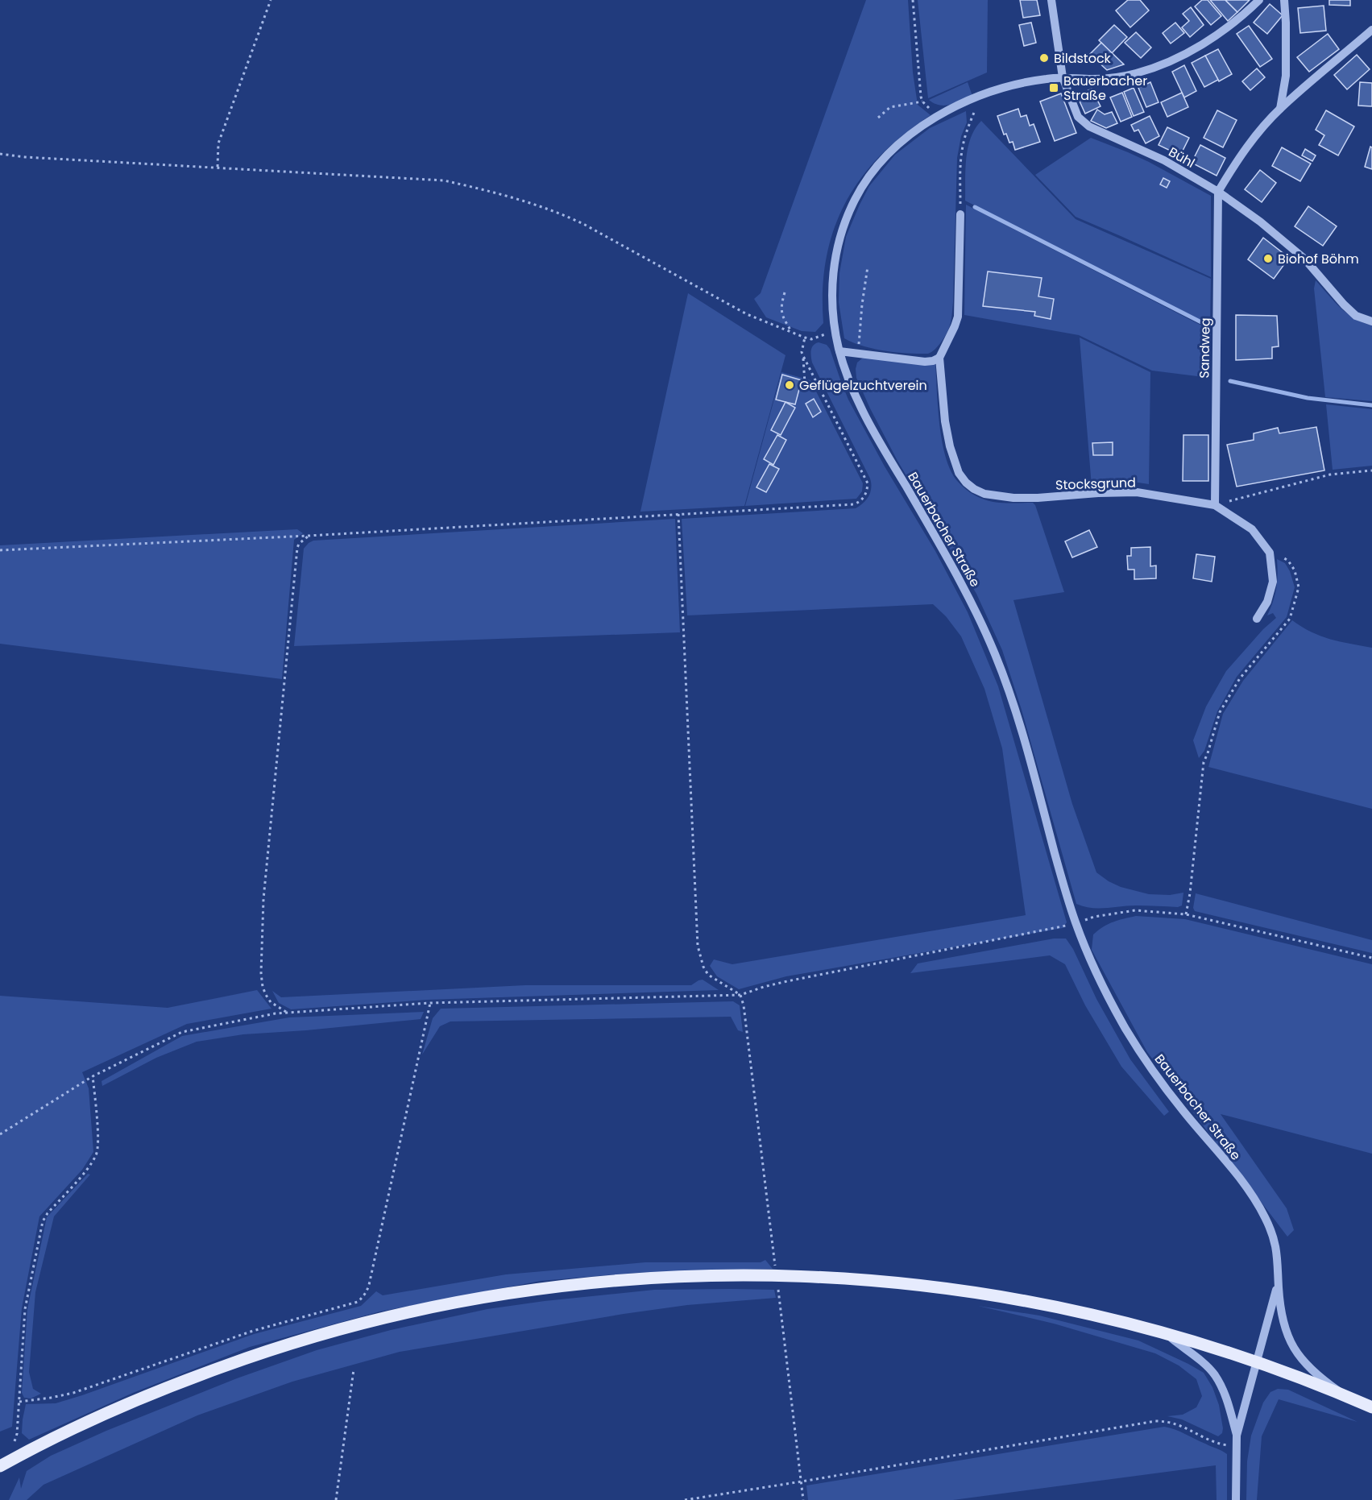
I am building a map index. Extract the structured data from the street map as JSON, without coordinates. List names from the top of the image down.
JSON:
{
  "streets": {
    "street": [
      "Bühl",
      "Sandweg",
      "Stocksgrund",
      "Bauerbacher Straße"
    ]
  },
  "crossings": [
    ["Bühl", "Sandweg"],
    ["Bühl", "Bauerbacher Straße"],
    ["Sandweg", "Stocksgrund"]
  ],
  "places": {
    "other": ["Bildstock", "Biohof Böhm", "Geflügelzuchtverein"],
    "transit": ["Bauerbacher Straße"]
  }
}
